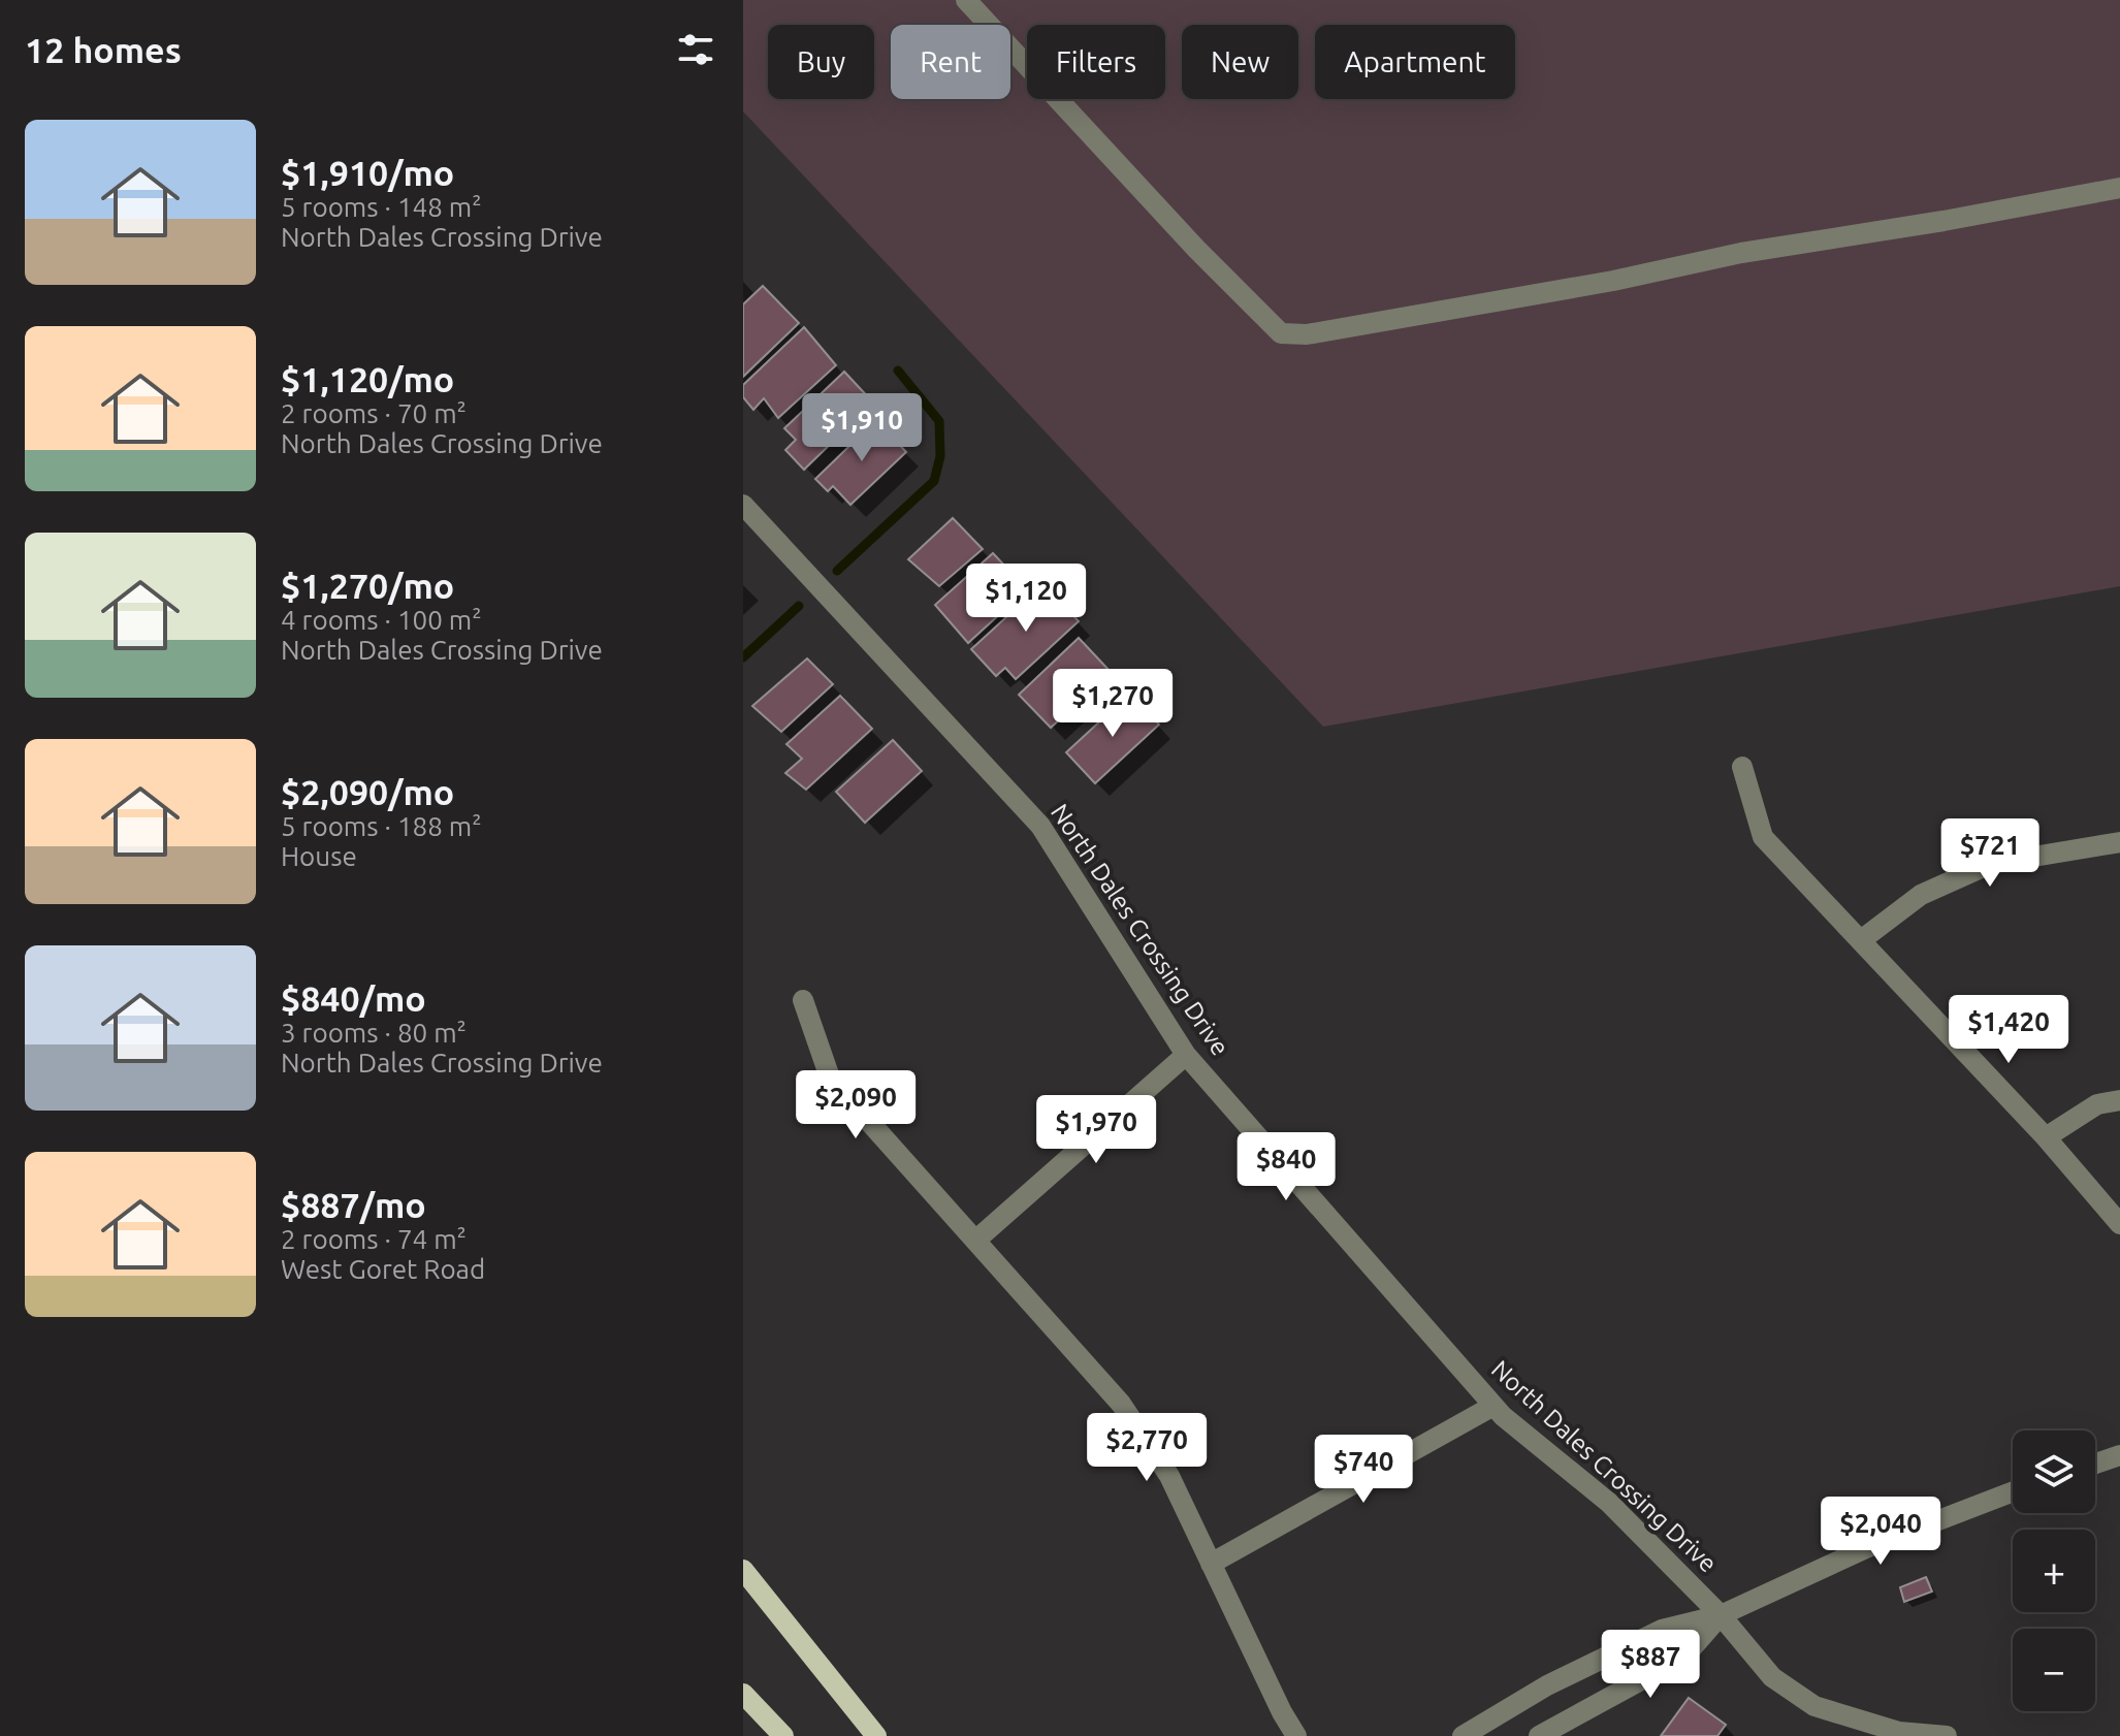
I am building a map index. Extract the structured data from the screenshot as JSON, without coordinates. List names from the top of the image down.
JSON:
{
  "streets": {
    "street": ["North Dales Crossing Drive"]
  },
  "page": {
    "heading": "12 homes",
    "chip": [
      "Buy",
      "Rent",
      "Filters",
      "New",
      "Apartment"
    ],
    "list": [
      {
        "name": "$1,910/mo",
        "note": "5 rooms · 148 m² · North Dales Crossing Drive"
      },
      {
        "name": "$1,120/mo",
        "note": "2 rooms · 70 m² · North Dales Crossing Drive"
      },
      {
        "name": "$1,270/mo",
        "note": "4 rooms · 100 m² · North Dales Crossing Drive"
      },
      {
        "name": "$2,090/mo",
        "note": "5 rooms · 188 m² · House"
      },
      {
        "name": "$840/mo",
        "note": "3 rooms · 80 m² · North Dales Crossing Drive"
      },
      {
        "name": "$887/mo",
        "note": "2 rooms · 74 m² · West Goret Road"
      }
    ],
    "price": [
      "$1,910",
      "$1,120",
      "$1,270",
      "$721",
      "$1,420",
      "$2,090",
      "$1,970",
      "$840",
      "$2,770",
      "$740",
      "$2,040",
      "$887"
    ],
    "map_buttons": ["+", "−"]
  }
}
